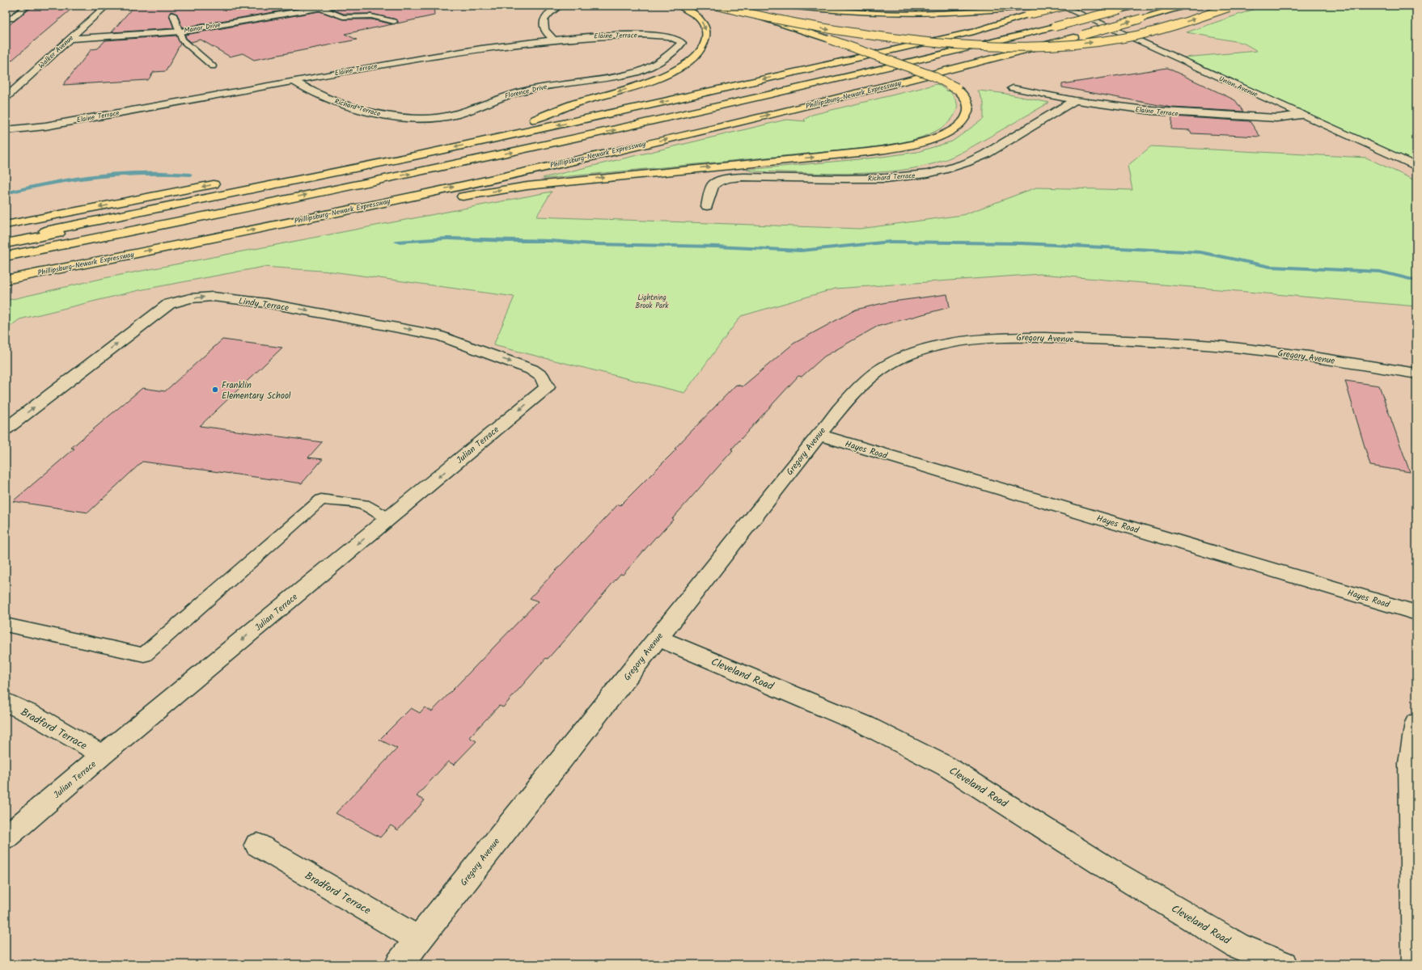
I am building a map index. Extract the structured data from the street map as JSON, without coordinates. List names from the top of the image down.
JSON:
{
  "streets": {
    "highway": ["Phillipsburg-Newark Expressway"],
    "street": [
      "Manor Drive",
      "Elaine Terrace",
      "Walker Avenue",
      "Union Avenue",
      "Florence Drive",
      "Richard Terrace",
      "Lindy Terrace",
      "Gregory Avenue",
      "Julian Terrace",
      "Hayes Road",
      "Cleveland Road",
      "Bradford Terrace"
    ]
  },
  "crossings": [
    ["Manor Drive", "Walker Avenue"],
    ["Elaine Terrace", "Union Avenue"],
    ["Elaine Terrace", "Florence Drive"],
    ["Elaine Terrace", "Richard Terrace"],
    ["Florence Drive", "Richard Terrace"],
    ["Lindy Terrace", "Julian Terrace"],
    ["Gregory Avenue", "Hayes Road"],
    ["Gregory Avenue", "Cleveland Road"],
    ["Gregory Avenue", "Bradford Terrace"],
    ["Julian Terrace", "Bradford Terrace"]
  ],
  "one_way": ["Lindy Terrace", "Julian Terrace"],
  "parks": ["Lightning Brook Park"],
  "places": ["Franklin Elementary School"]
}
